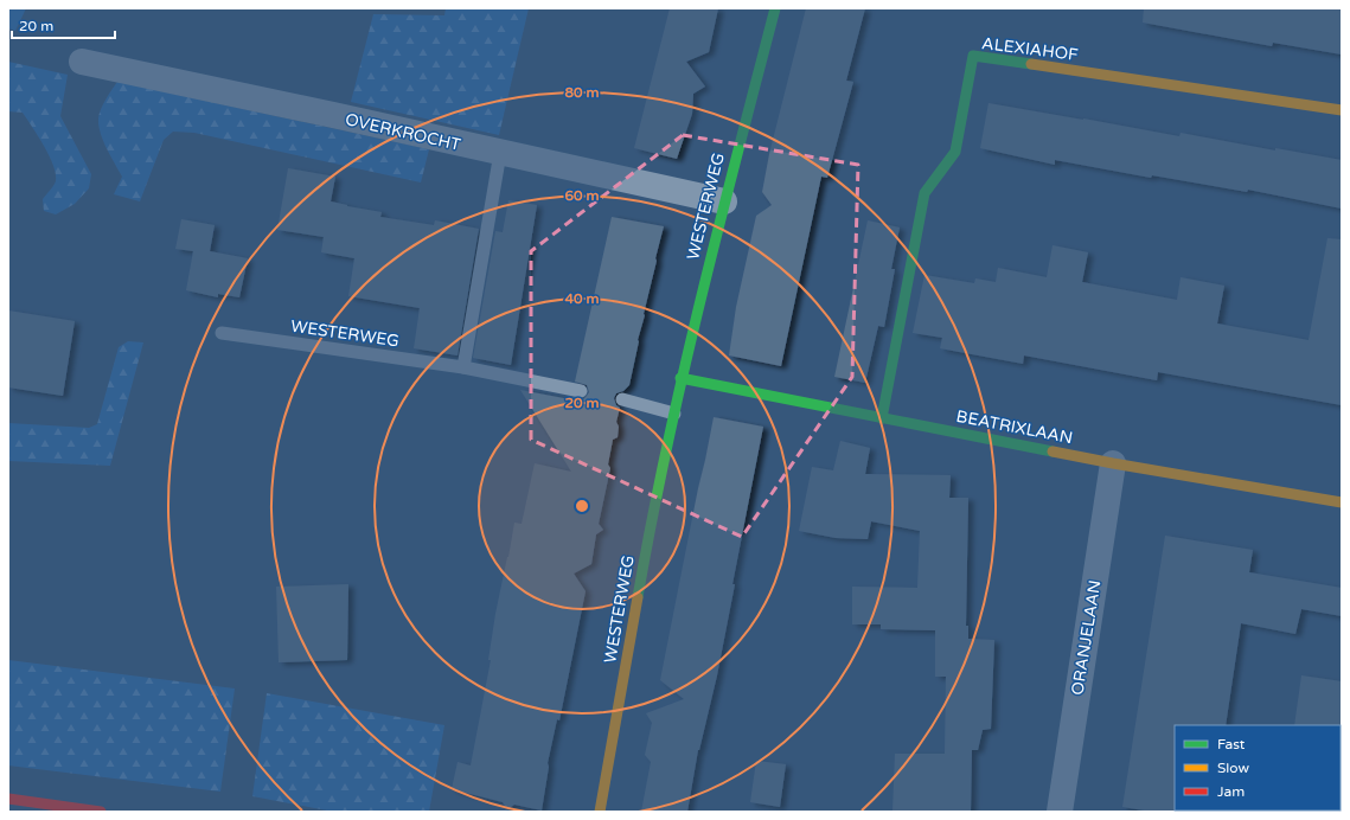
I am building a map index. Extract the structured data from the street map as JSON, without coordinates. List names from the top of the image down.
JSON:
{
  "streets": {
    "street": [
      "ALEXIAHOF",
      "OVERKROCHT",
      "WESTERWEG",
      "BEATRIXLAAN",
      "ORANJELAAN"
    ]
  },
  "crossings": [
    ["ALEXIAHOF", "BEATRIXLAAN"],
    ["OVERKROCHT", "WESTERWEG"],
    ["WESTERWEG", "BEATRIXLAAN"],
    ["BEATRIXLAAN", "ORANJELAAN"]
  ],
  "legend": ["Fast", "Slow", "Jam"],
  "scale_bar": "20 m",
  "rings": [
    "80 m",
    "60 m",
    "40 m",
    "20 m"
  ]
}
